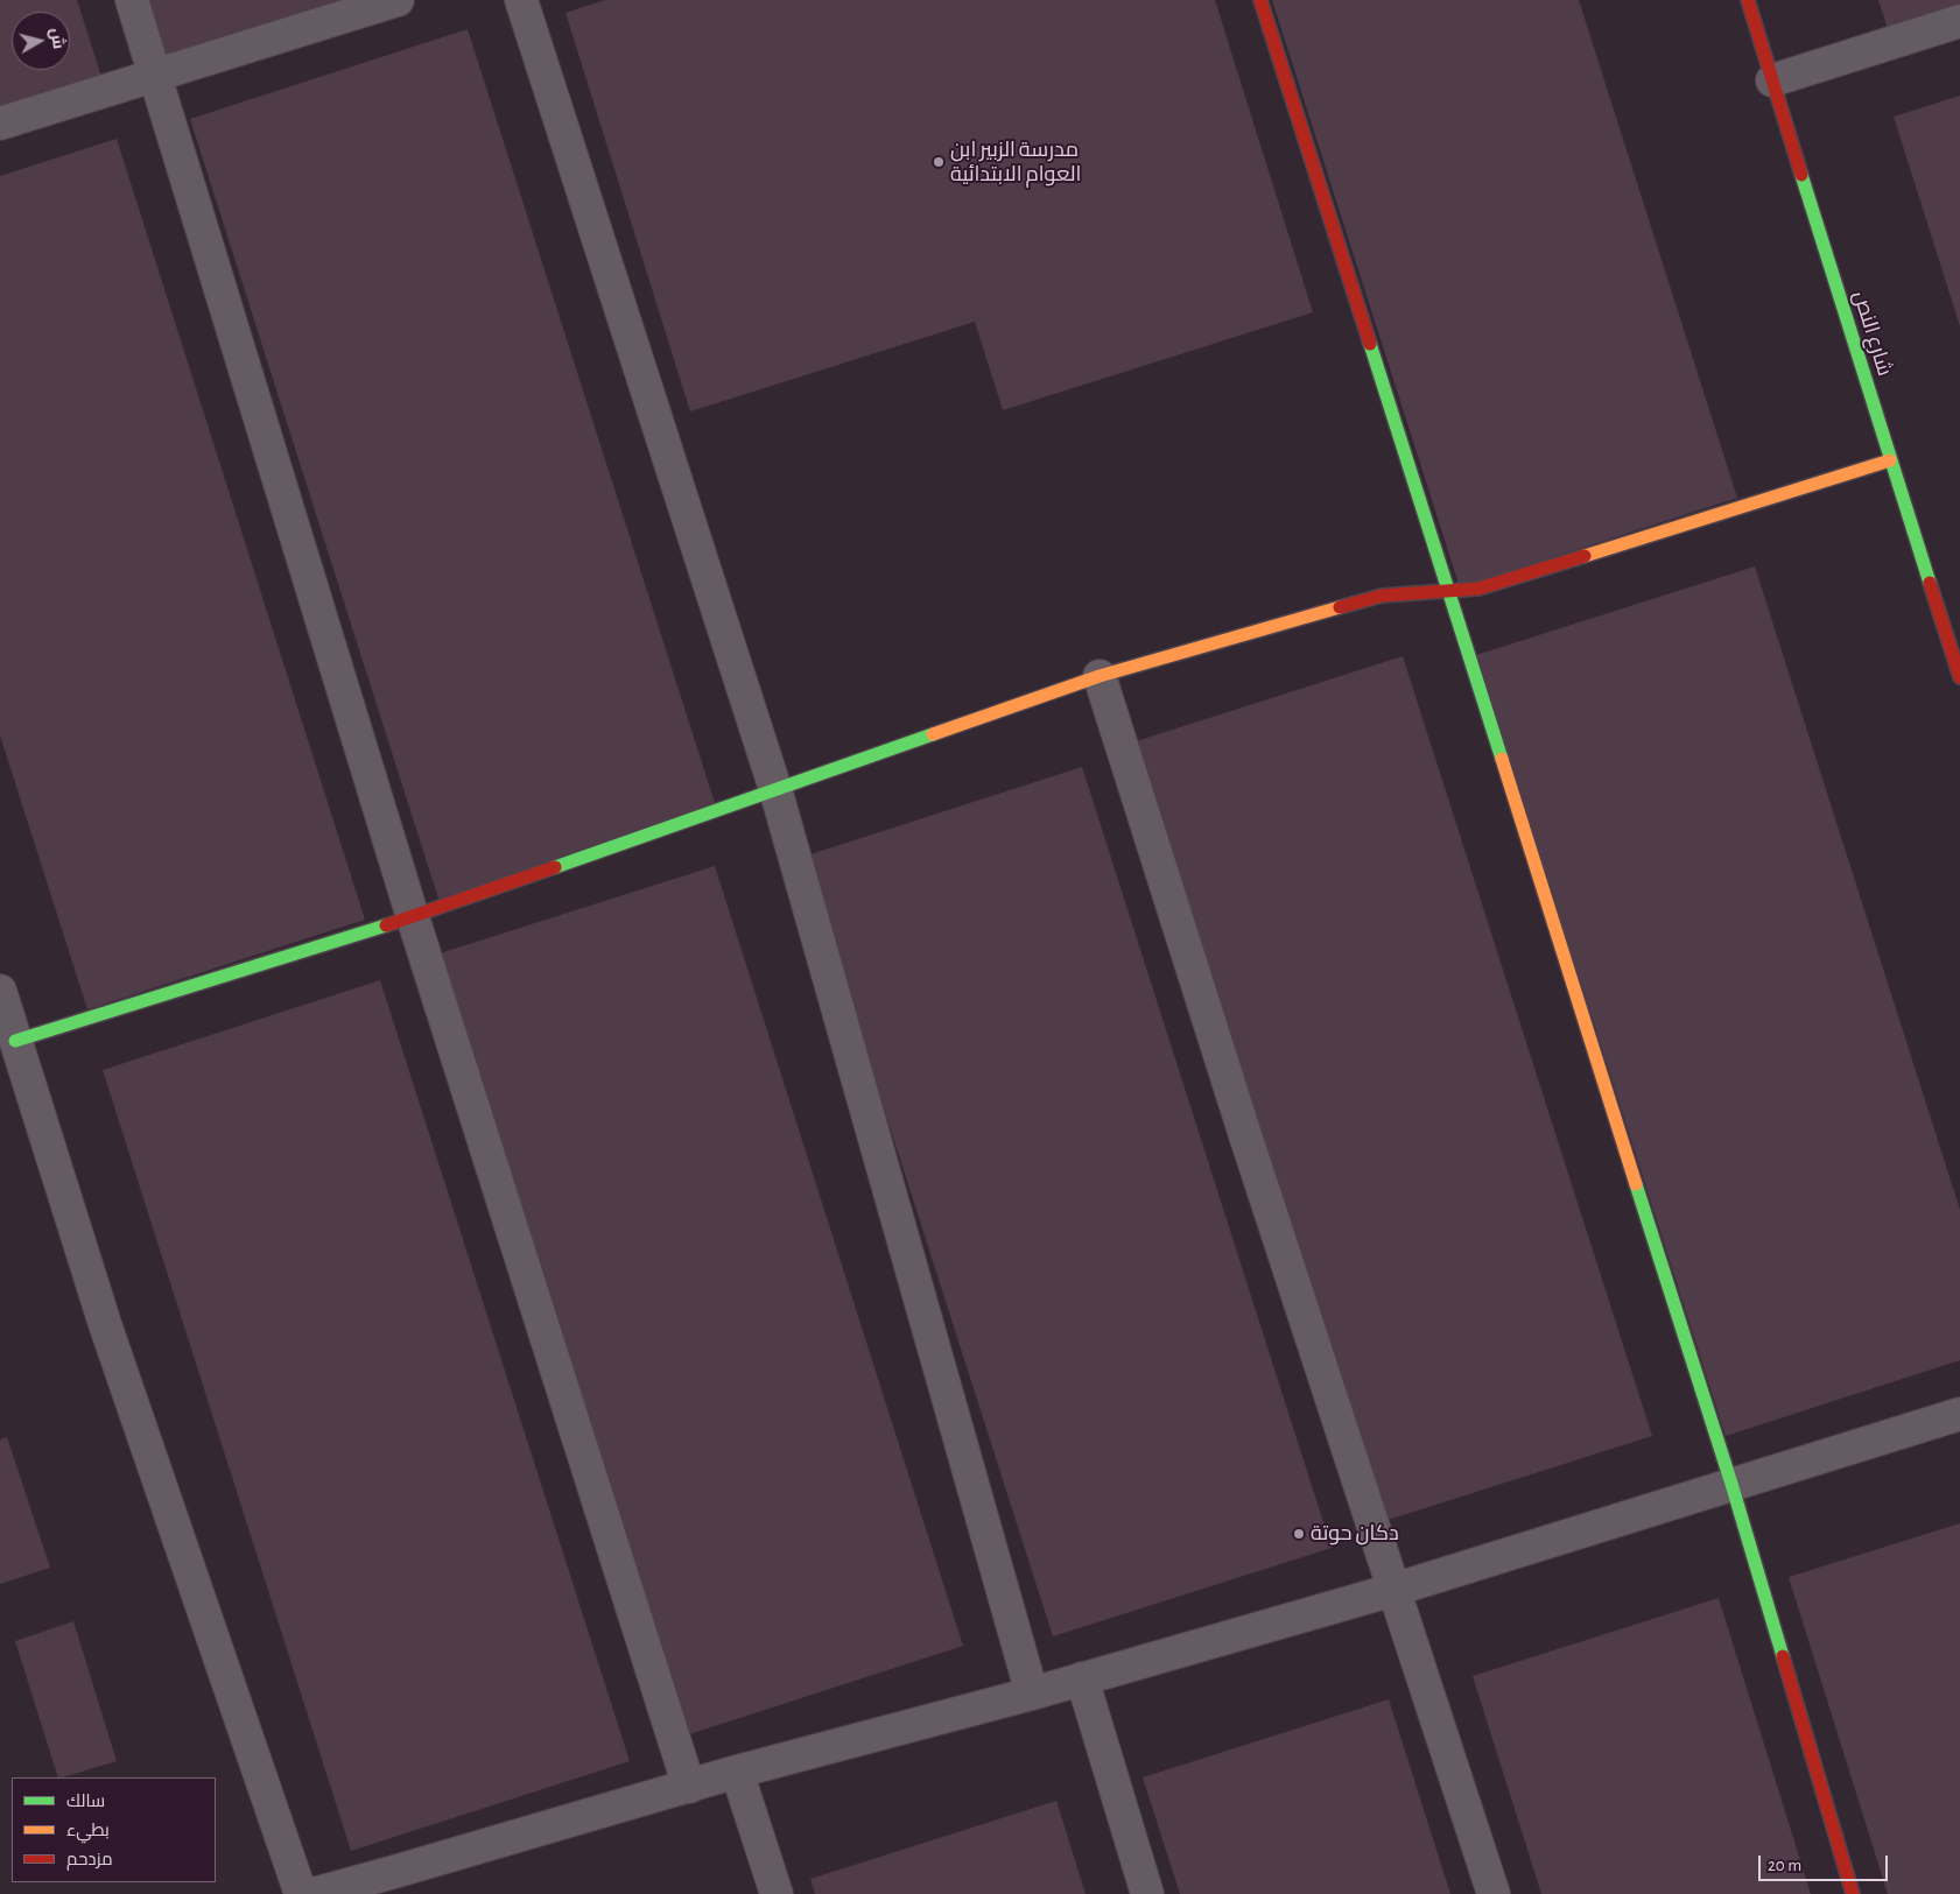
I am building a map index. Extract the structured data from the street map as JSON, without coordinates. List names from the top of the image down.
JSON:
{
  "streets": {
    "street": ["شارع النص"]
  },
  "places": ["مدرسة الزبير ابن العوام الابتدائية", "دكان حوتة"],
  "legend": ["سالك", "بطيء", "مزدحم"],
  "scale_bar": "20 m",
  "north": "right"
}
